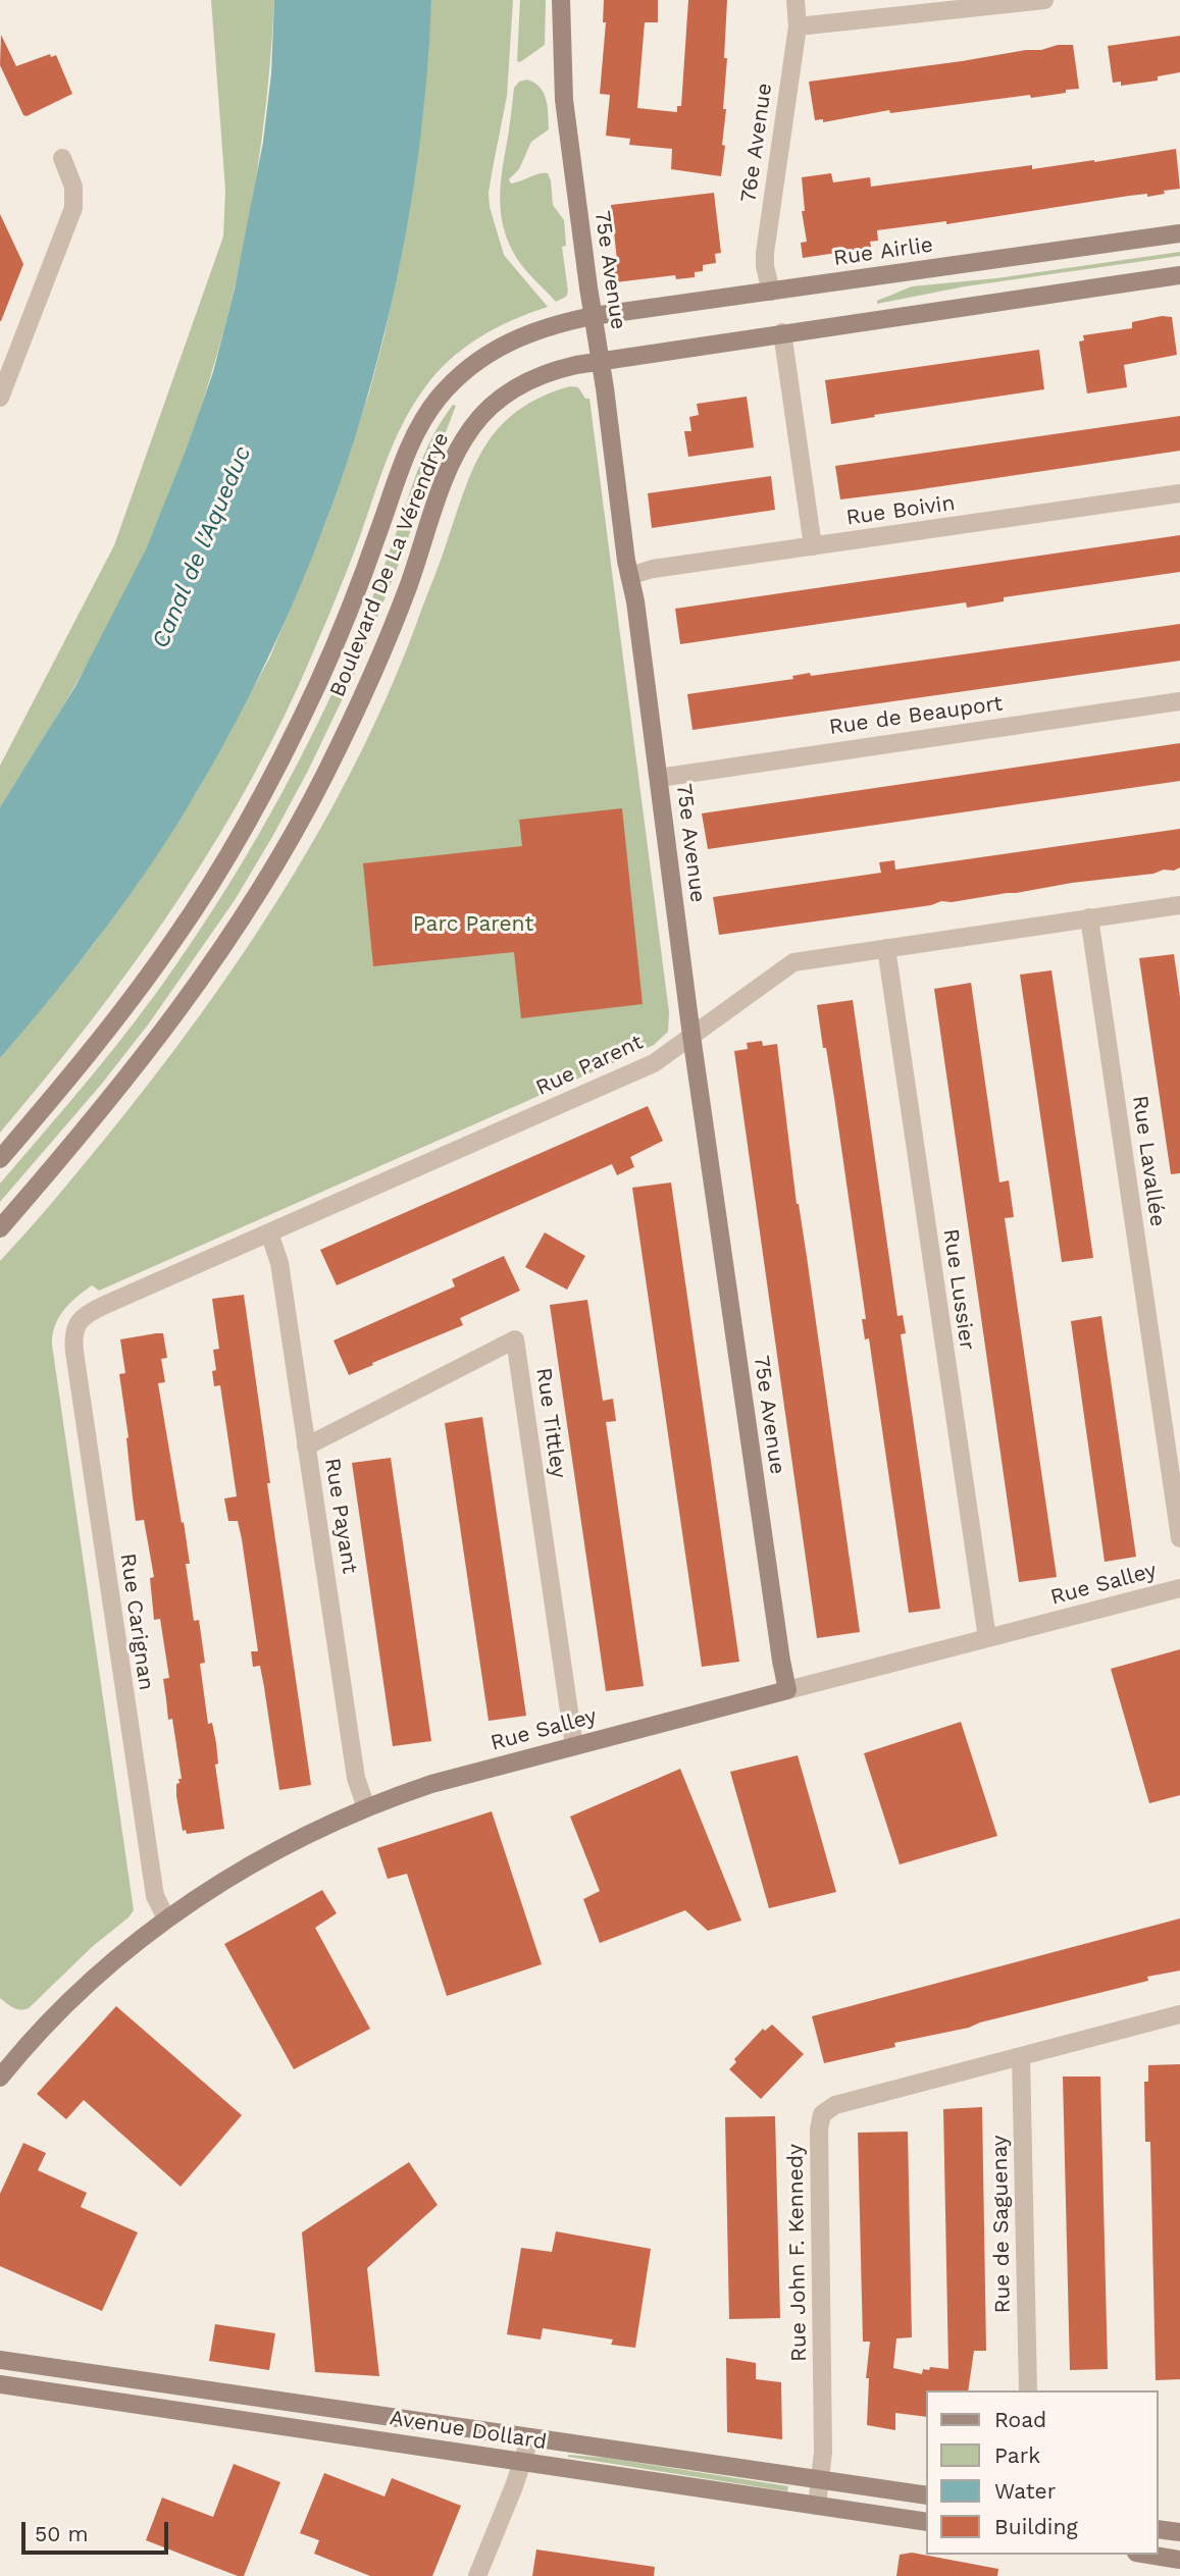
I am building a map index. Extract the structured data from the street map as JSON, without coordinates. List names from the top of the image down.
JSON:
{
  "streets": {
    "main road": [
      "Rue Airlie",
      "75e Avenue",
      "Boulevard De La Vérendrye",
      "Rue Salley",
      "Avenue Dollard"
    ],
    "street": [
      "76e Avenue",
      "Rue Boivin",
      "Rue de Beauport",
      "Rue Parent",
      "Rue Lavallée",
      "Rue Lussier",
      "Rue Tittley",
      "Rue Payant",
      "Rue Carignan",
      "Rue de Saguenay",
      "Rue John F. Kennedy"
    ]
  },
  "crossings": [
    ["76e Avenue", "Rue Airlie"],
    ["Rue Airlie", "75e Avenue"],
    ["Rue Airlie", "Boulevard De La Vérendrye"],
    ["75e Avenue", "Rue Boivin"],
    ["75e Avenue", "Boulevard De La Vérendrye"],
    ["75e Avenue", "Rue de Beauport"],
    ["75e Avenue", "Rue Parent"],
    ["75e Avenue", "Rue Salley"],
    ["Rue Parent", "Rue Lavallée"],
    ["Rue Parent", "Rue Lussier"],
    ["Rue Parent", "Rue Payant"],
    ["Rue Parent", "Rue Carignan"],
    ["Rue Lussier", "Rue Salley"],
    ["Rue Tittley", "Rue Payant"],
    ["Rue Tittley", "Rue Salley"],
    ["Rue Payant", "Rue Salley"],
    ["Rue Salley", "Rue Carignan"],
    ["Rue de Saguenay", "Rue John F. Kennedy"],
    ["Rue John F. Kennedy", "Avenue Dollard"]
  ],
  "water": ["Canal de l'Aqueduc"],
  "parks": ["Parc Parent"],
  "legend": [
    "Road",
    "Park",
    "Water",
    "Building"
  ],
  "scale_bar": "50 m"
}
